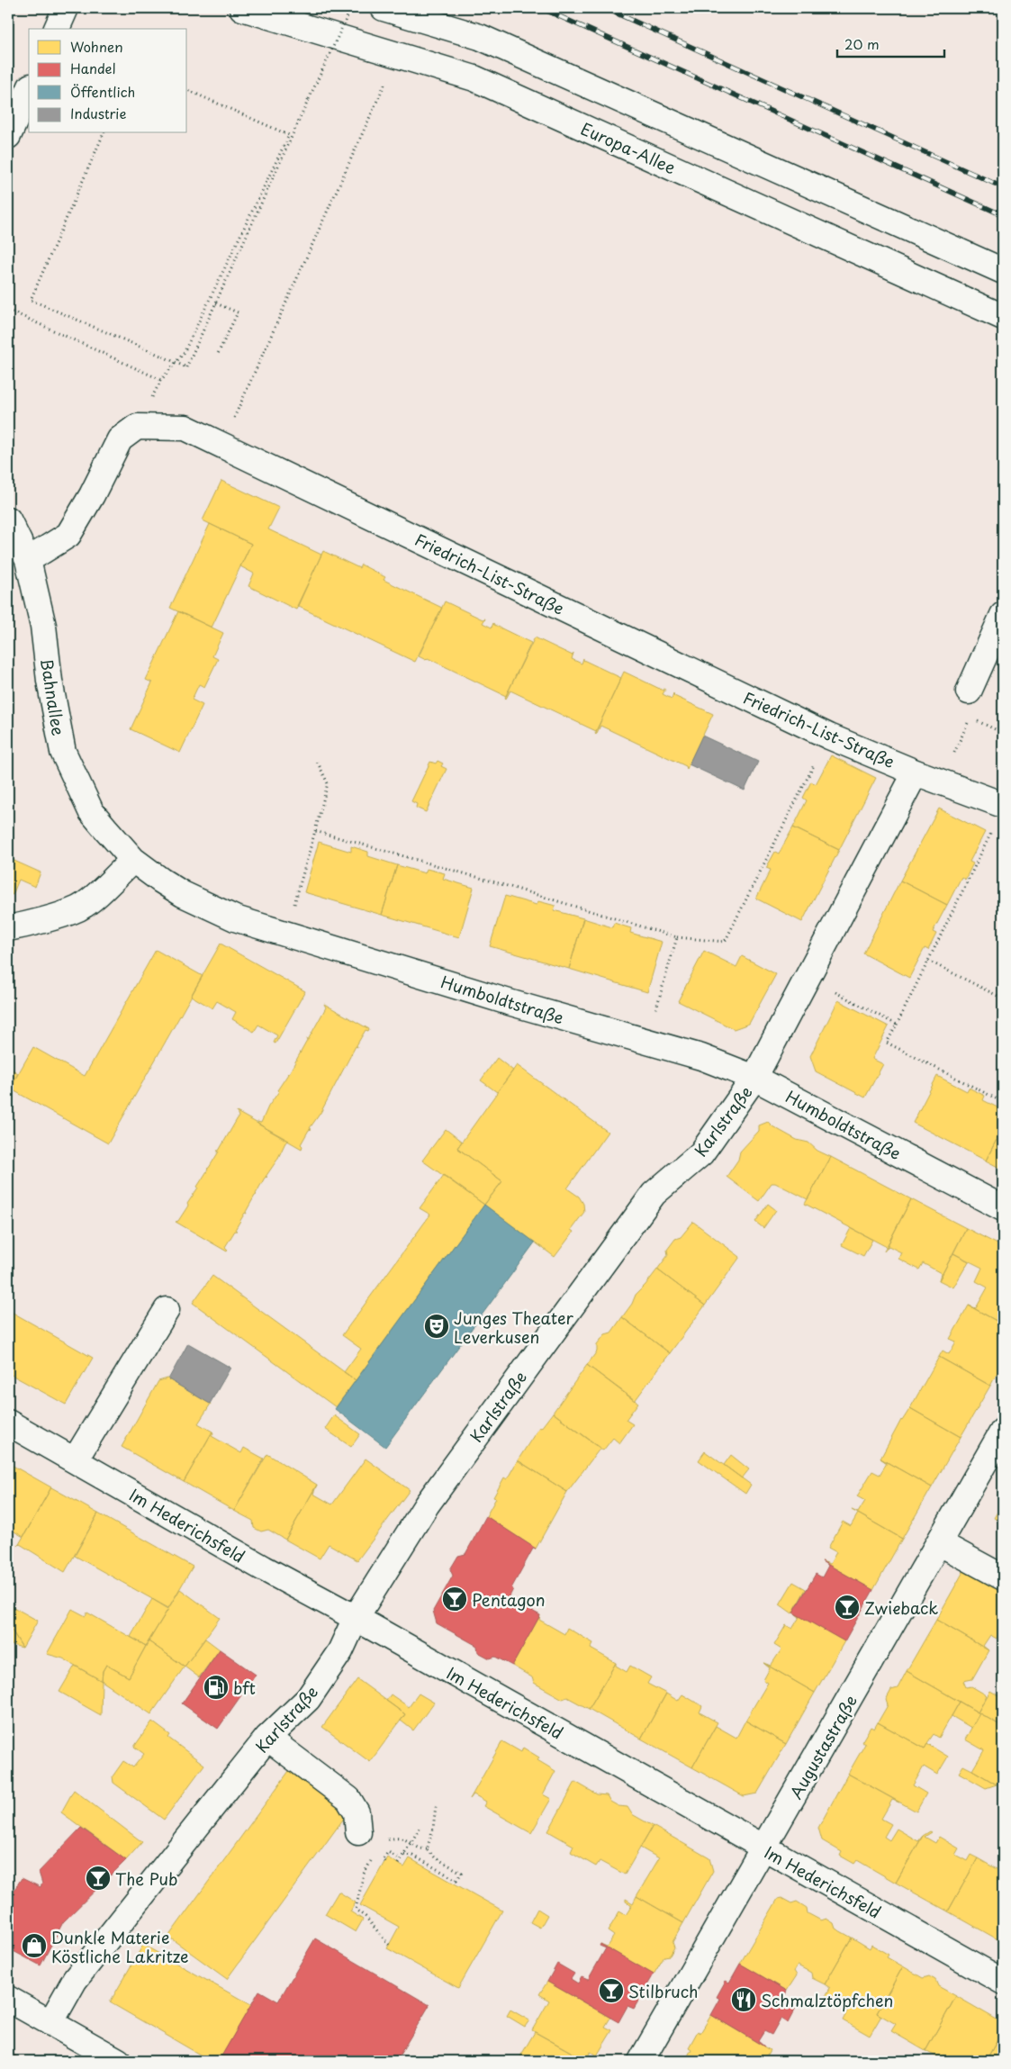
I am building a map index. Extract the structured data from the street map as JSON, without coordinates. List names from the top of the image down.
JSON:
{
  "streets": {
    "street": [
      "Europa-Allee",
      "Friedrich-List-Straße",
      "Bahnallee",
      "Humboldtstraße",
      "Karlstraße",
      "Im Hederichsfeld",
      "Augustastraße"
    ]
  },
  "crossings": [
    ["Friedrich-List-Straße", "Karlstraße"],
    ["Bahnallee", "Humboldtstraße"],
    ["Humboldtstraße", "Karlstraße"],
    ["Karlstraße", "Im Hederichsfeld"],
    ["Im Hederichsfeld", "Augustastraße"]
  ],
  "places": {
    "theatre": ["Junges Theater Leverkusen"],
    "bar": [
      "Pentagon",
      "Zwieback",
      "The Pub",
      "Stilbruch"
    ],
    "fuel station": ["bft"],
    "shop": ["Dunkle Materie Köstliche Lakritze"],
    "restaurant": ["Schmalztöpfchen"]
  },
  "legend": [
    "Wohnen",
    "Handel",
    "Öffentlich",
    "Industrie"
  ],
  "scale_bar": "20 m"
}
